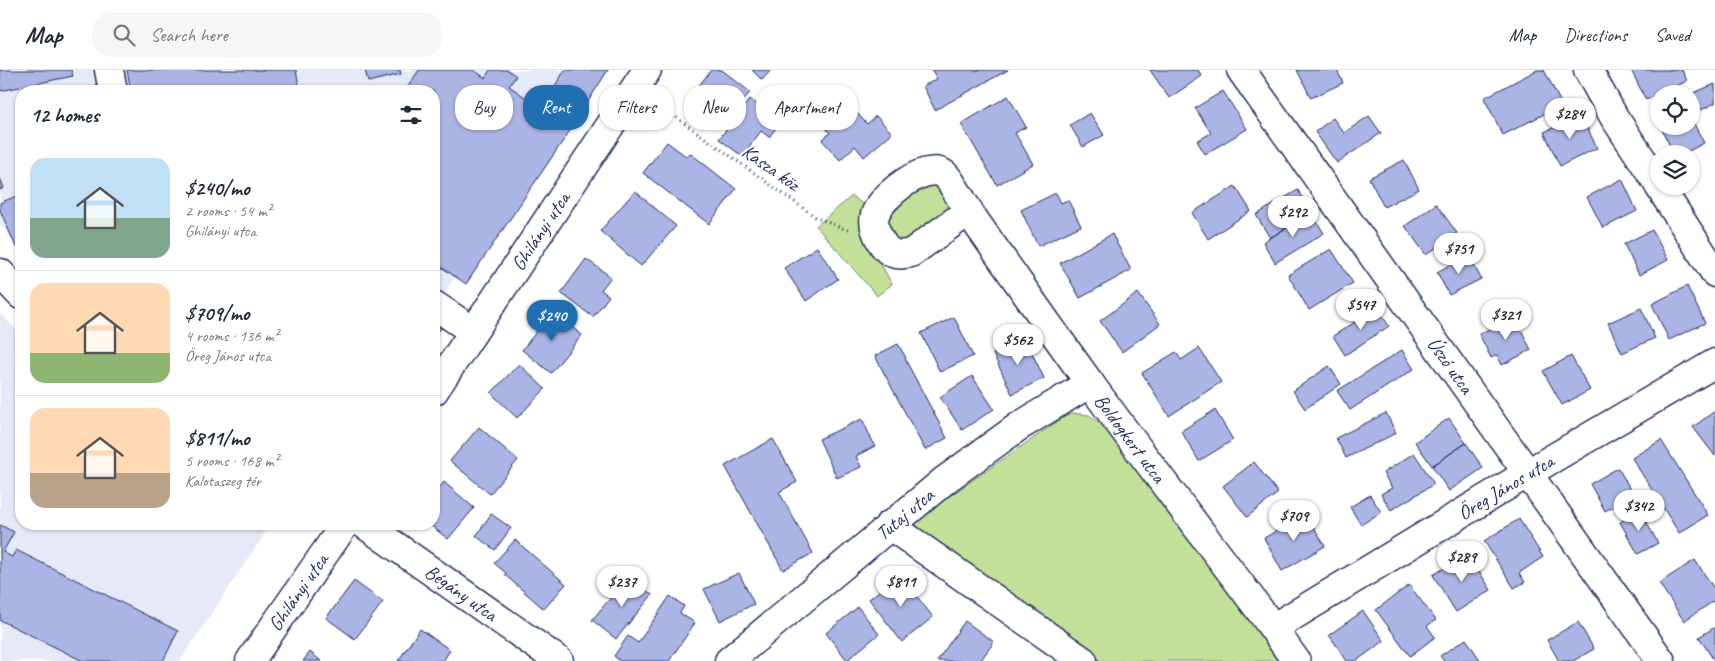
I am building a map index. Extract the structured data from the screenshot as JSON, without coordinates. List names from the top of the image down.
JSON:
{
  "streets": {
    "street": [
      "Ghilányi utca",
      "Úszó utca",
      "Boldogkert utca",
      "Öreg János utca",
      "Tutaj utca",
      "Bégány utca"
    ],
    "path": ["Kasza köz"]
  },
  "crossings": [
    ["Kasza köz", "Ghilányi utca"],
    ["Kasza köz", "Boldogkert utca"],
    ["Úszó utca", "Öreg János utca"],
    ["Boldogkert utca", "Öreg János utca"],
    ["Boldogkert utca", "Tutaj utca"]
  ],
  "page": {
    "header": "Map",
    "search": "Search here",
    "nav": ["Map", "Directions", "Saved"],
    "chip": [
      "Buy",
      "Rent",
      "Filters",
      "New",
      "Apartment"
    ],
    "heading": "12 homes",
    "price": [
      "$284",
      "$292",
      "$751",
      "$547",
      "$321",
      "$240",
      "$562",
      "$342",
      "$709",
      "$289",
      "$237",
      "$811"
    ],
    "list": [
      {
        "name": "$240/mo",
        "note": "2 rooms · 54 m² · Ghilányi utca"
      },
      {
        "name": "$709/mo",
        "note": "4 rooms · 136 m² · Öreg János utca"
      },
      {
        "name": "$811/mo",
        "note": "5 rooms · 168 m² · Kalotaszeg tér"
      }
    ]
  }
}
